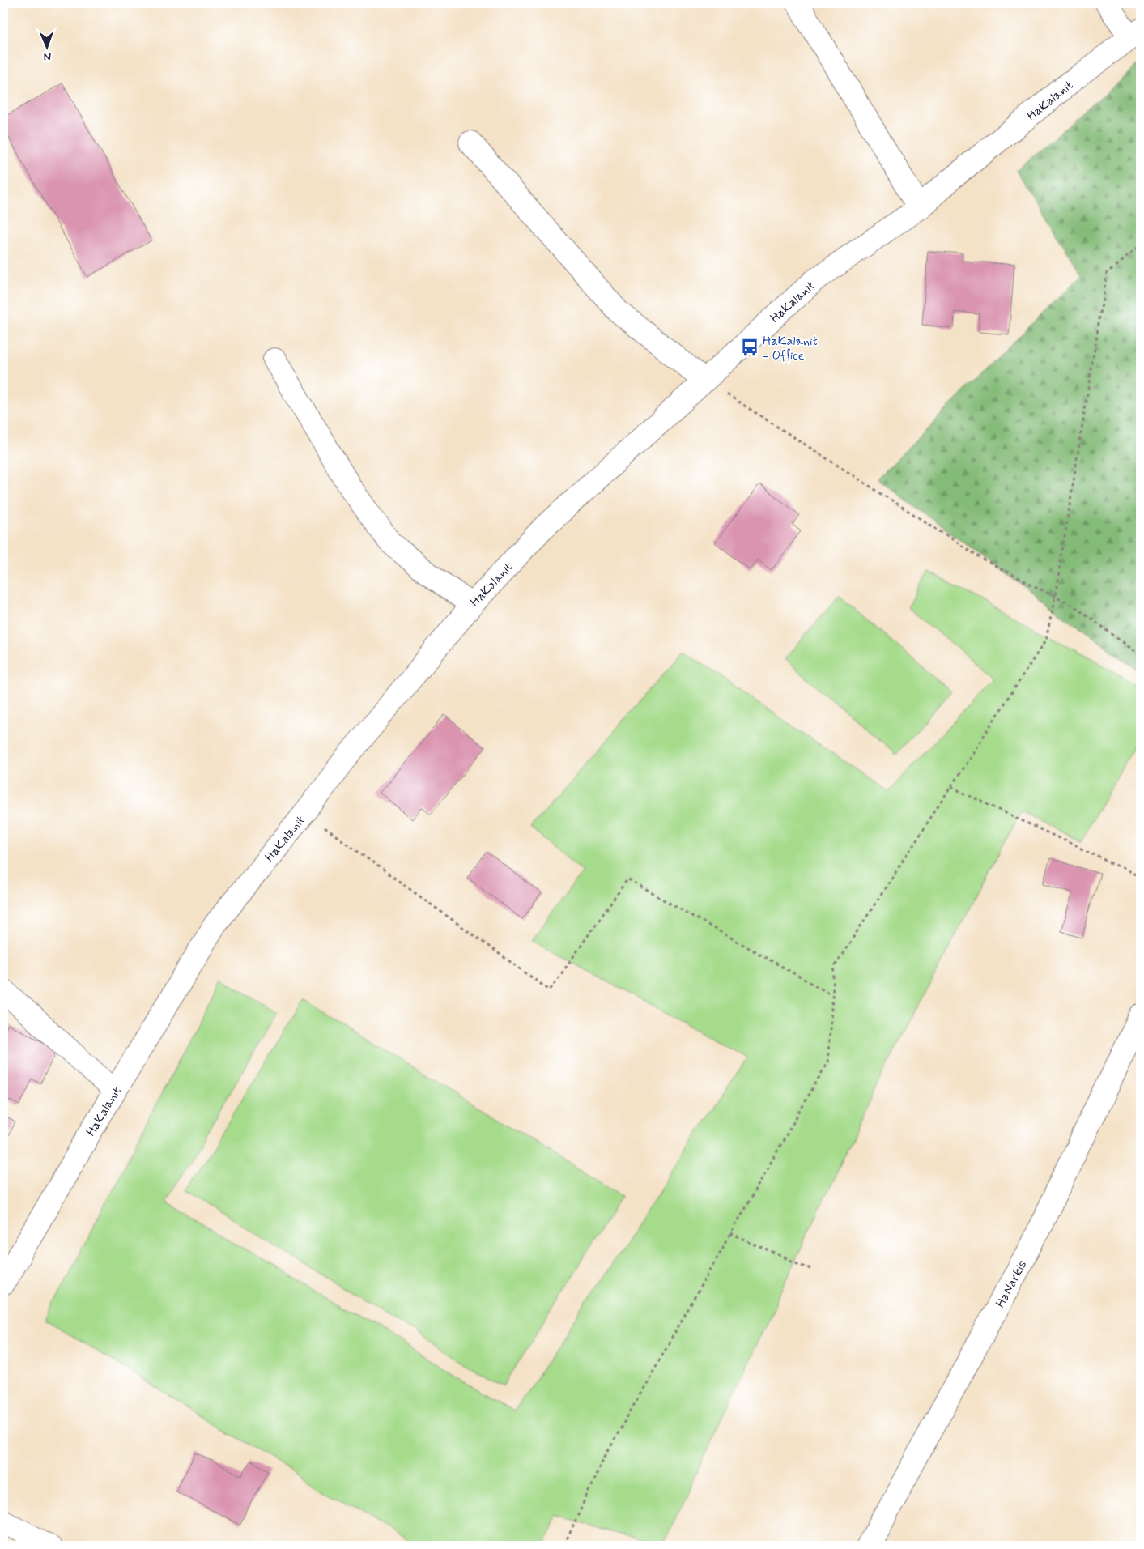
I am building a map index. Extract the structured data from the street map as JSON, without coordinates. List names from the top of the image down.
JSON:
{
  "streets": {
    "street": ["HaKalanit", "HaNarkis"]
  },
  "places": {
    "bus stop": ["HaKalanit - Office"]
  },
  "north": "bottom"
}
